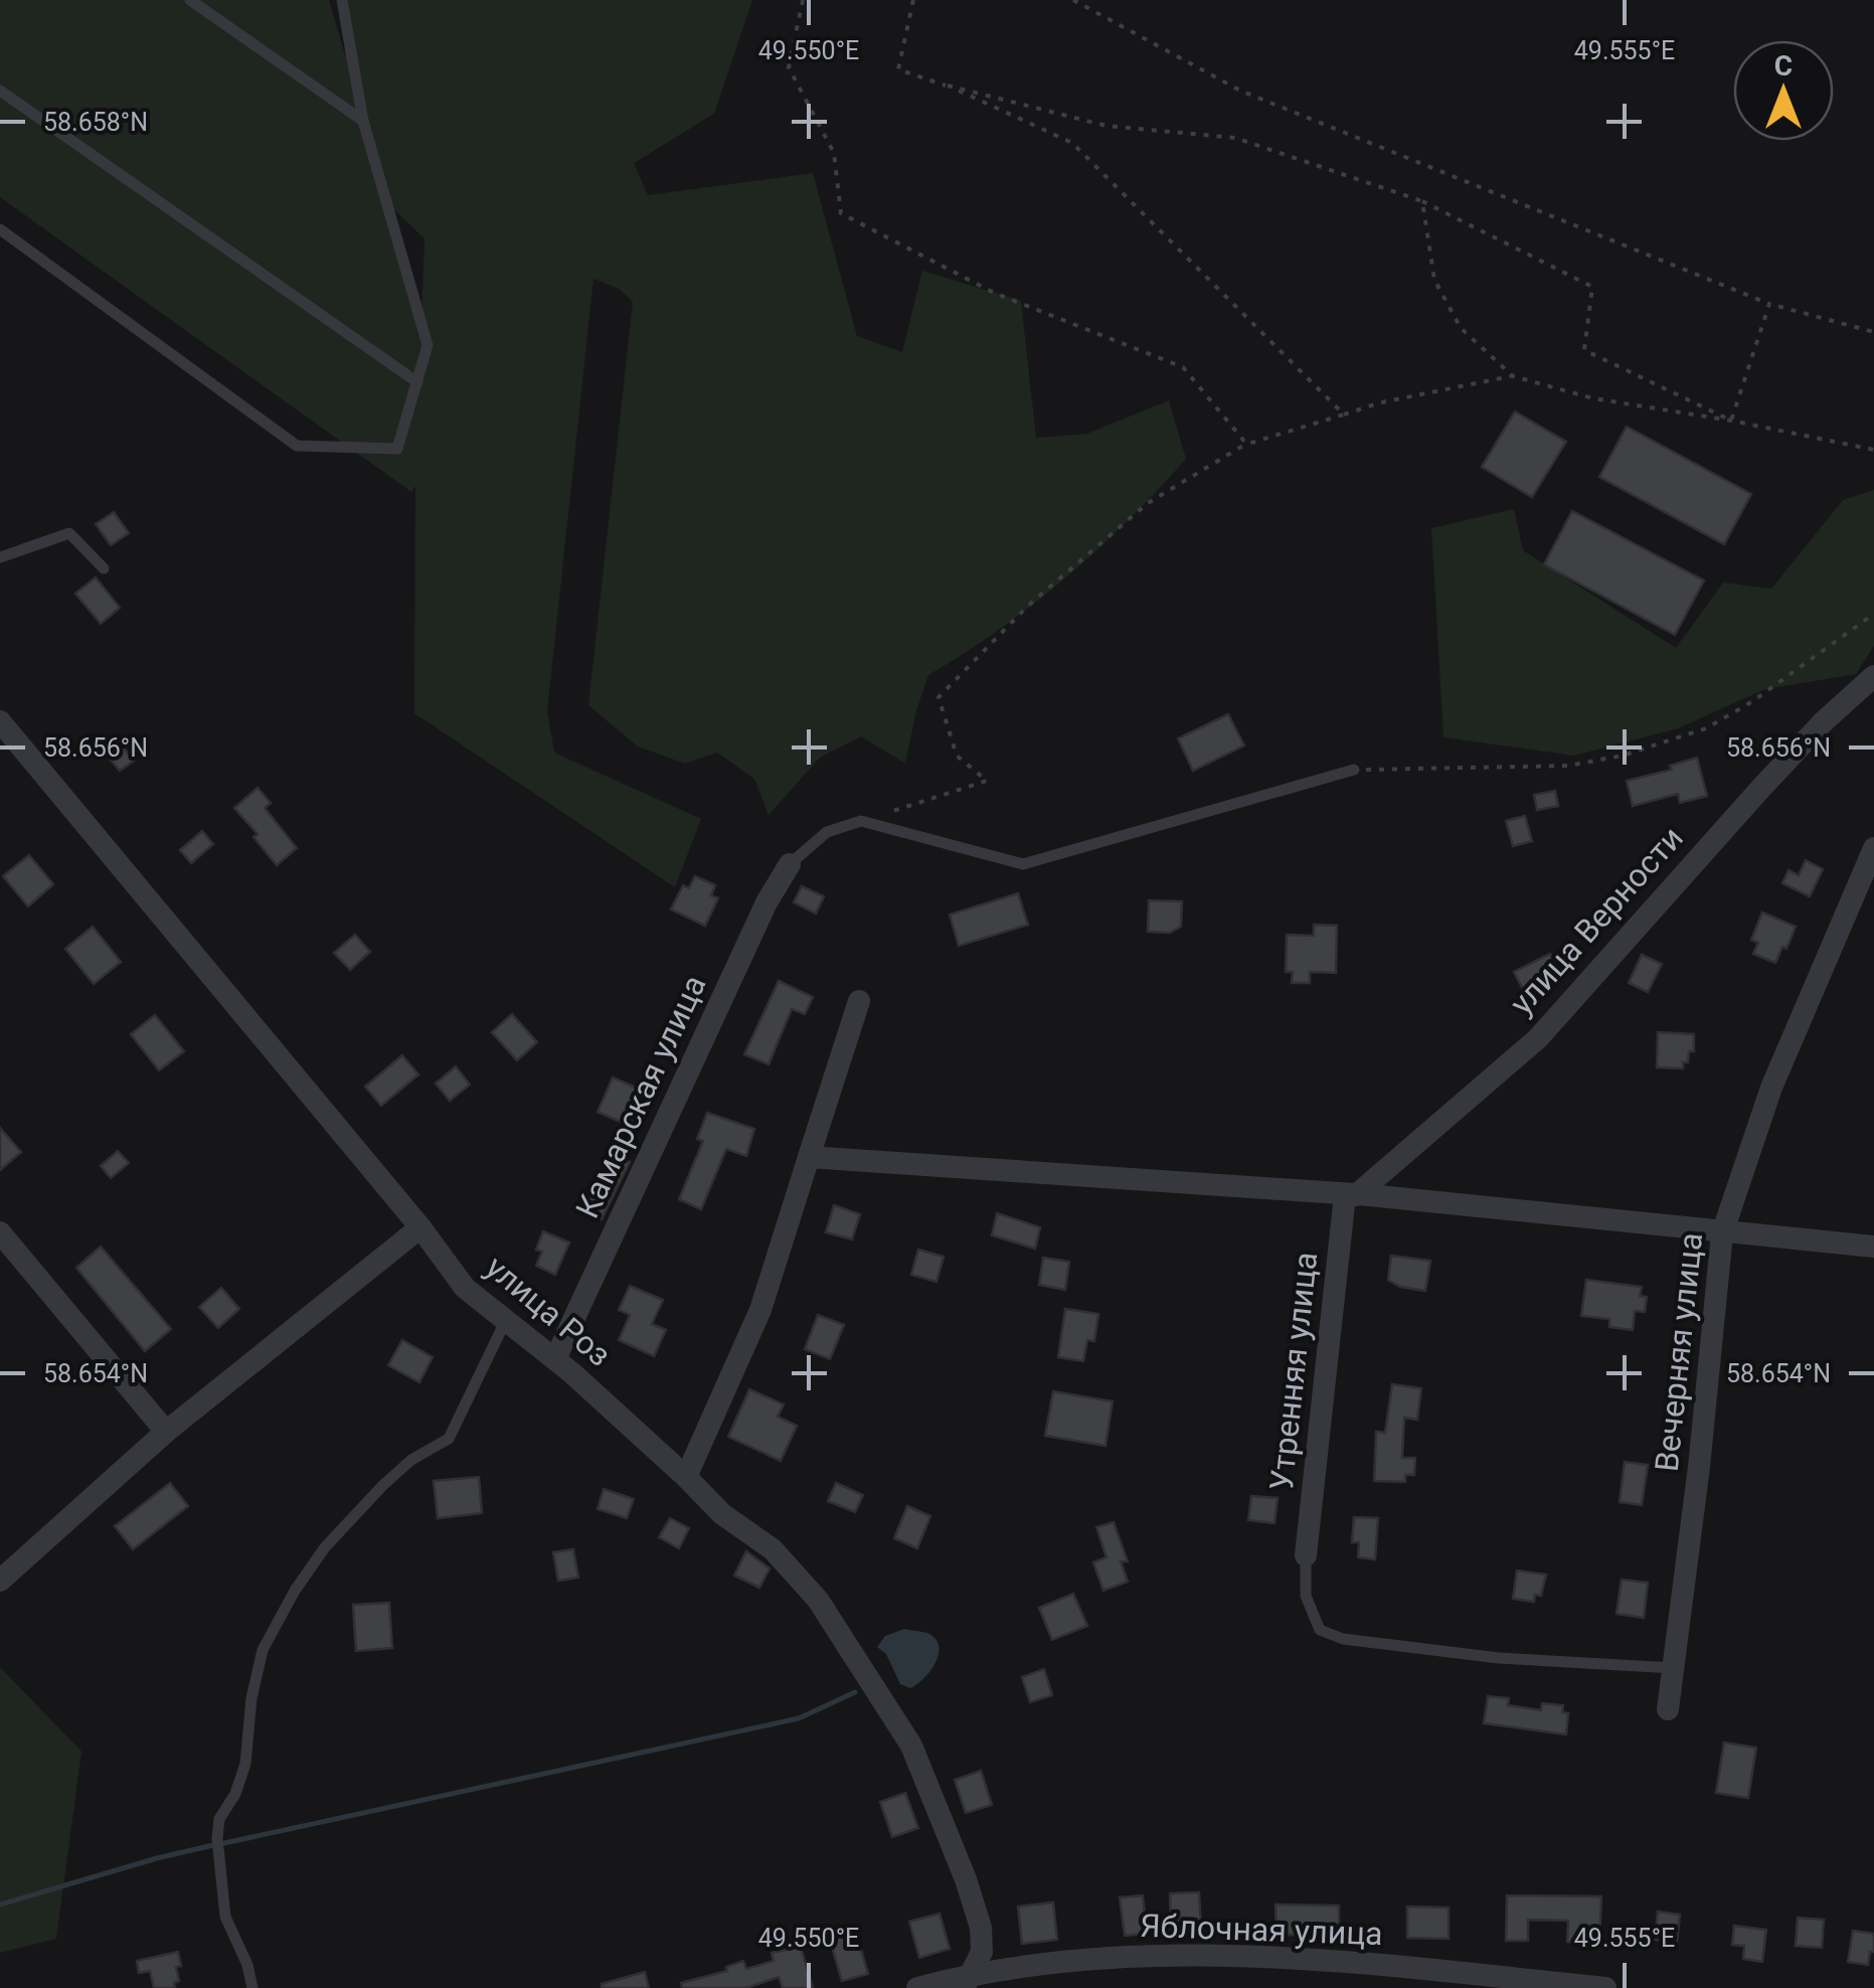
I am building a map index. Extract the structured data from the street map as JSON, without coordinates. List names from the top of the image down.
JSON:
{
  "streets": {
    "street": [
      "улица Верности",
      "Камарская улица",
      "улица Роз",
      "Вечерняя улица",
      "Утренняя улица",
      "Яблочная улица"
    ]
  },
  "crossings": [
    ["улица Верности", "Утренняя улица"],
    ["Камарская улица", "улица Роз"],
    ["улица Роз", "Яблочная улица"]
  ],
  "north": "top",
  "coordinates": [
    "49.550°E",
    "49.555°E",
    "58.658°N",
    "58.656°N",
    "58.654°N"
  ]
}
